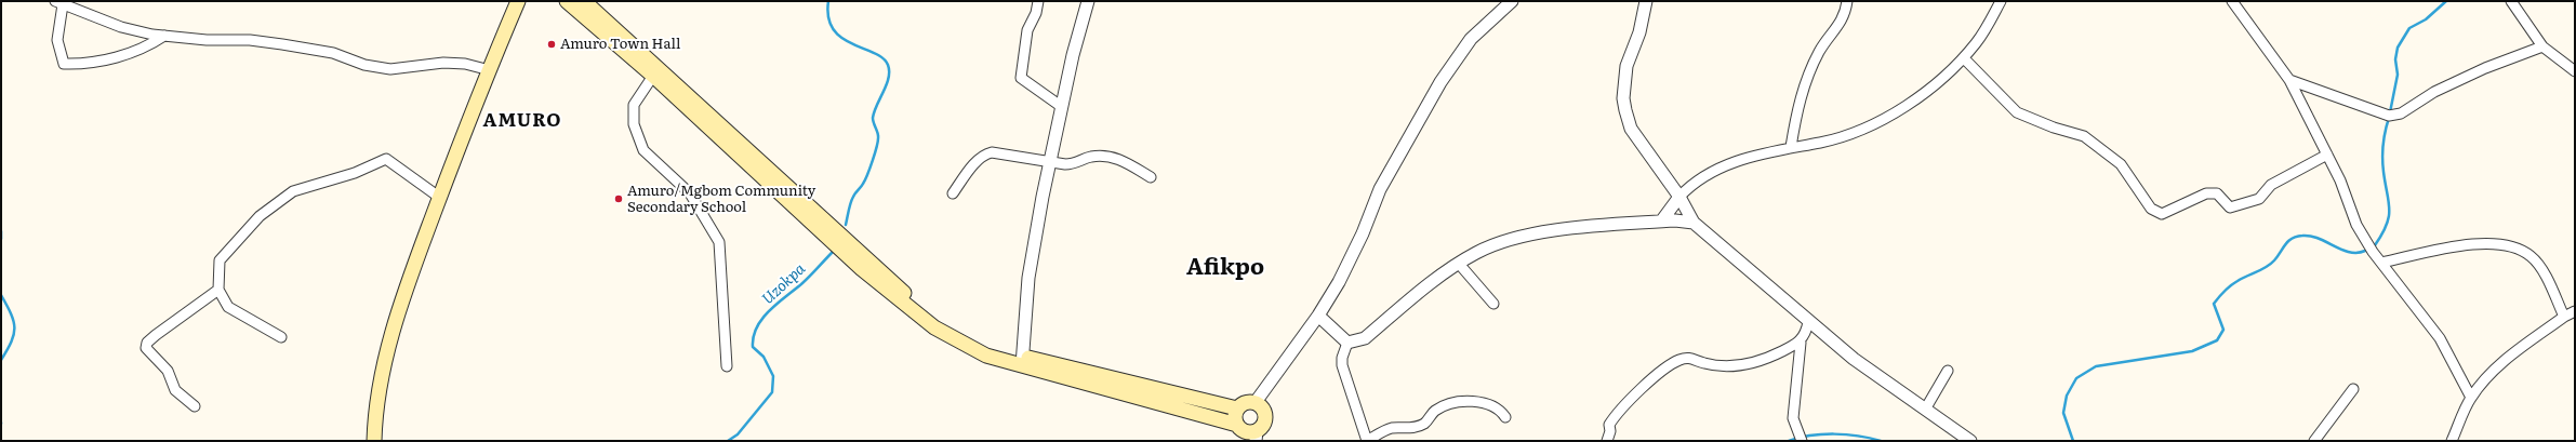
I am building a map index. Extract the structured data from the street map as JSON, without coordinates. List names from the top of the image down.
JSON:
{
  "districts": ["AMURO", "Afikpo"],
  "water": ["Uzokpa"],
  "places": ["Amuro Town Hall", "Amuro/Mgbom Community Secondary School"]
}
